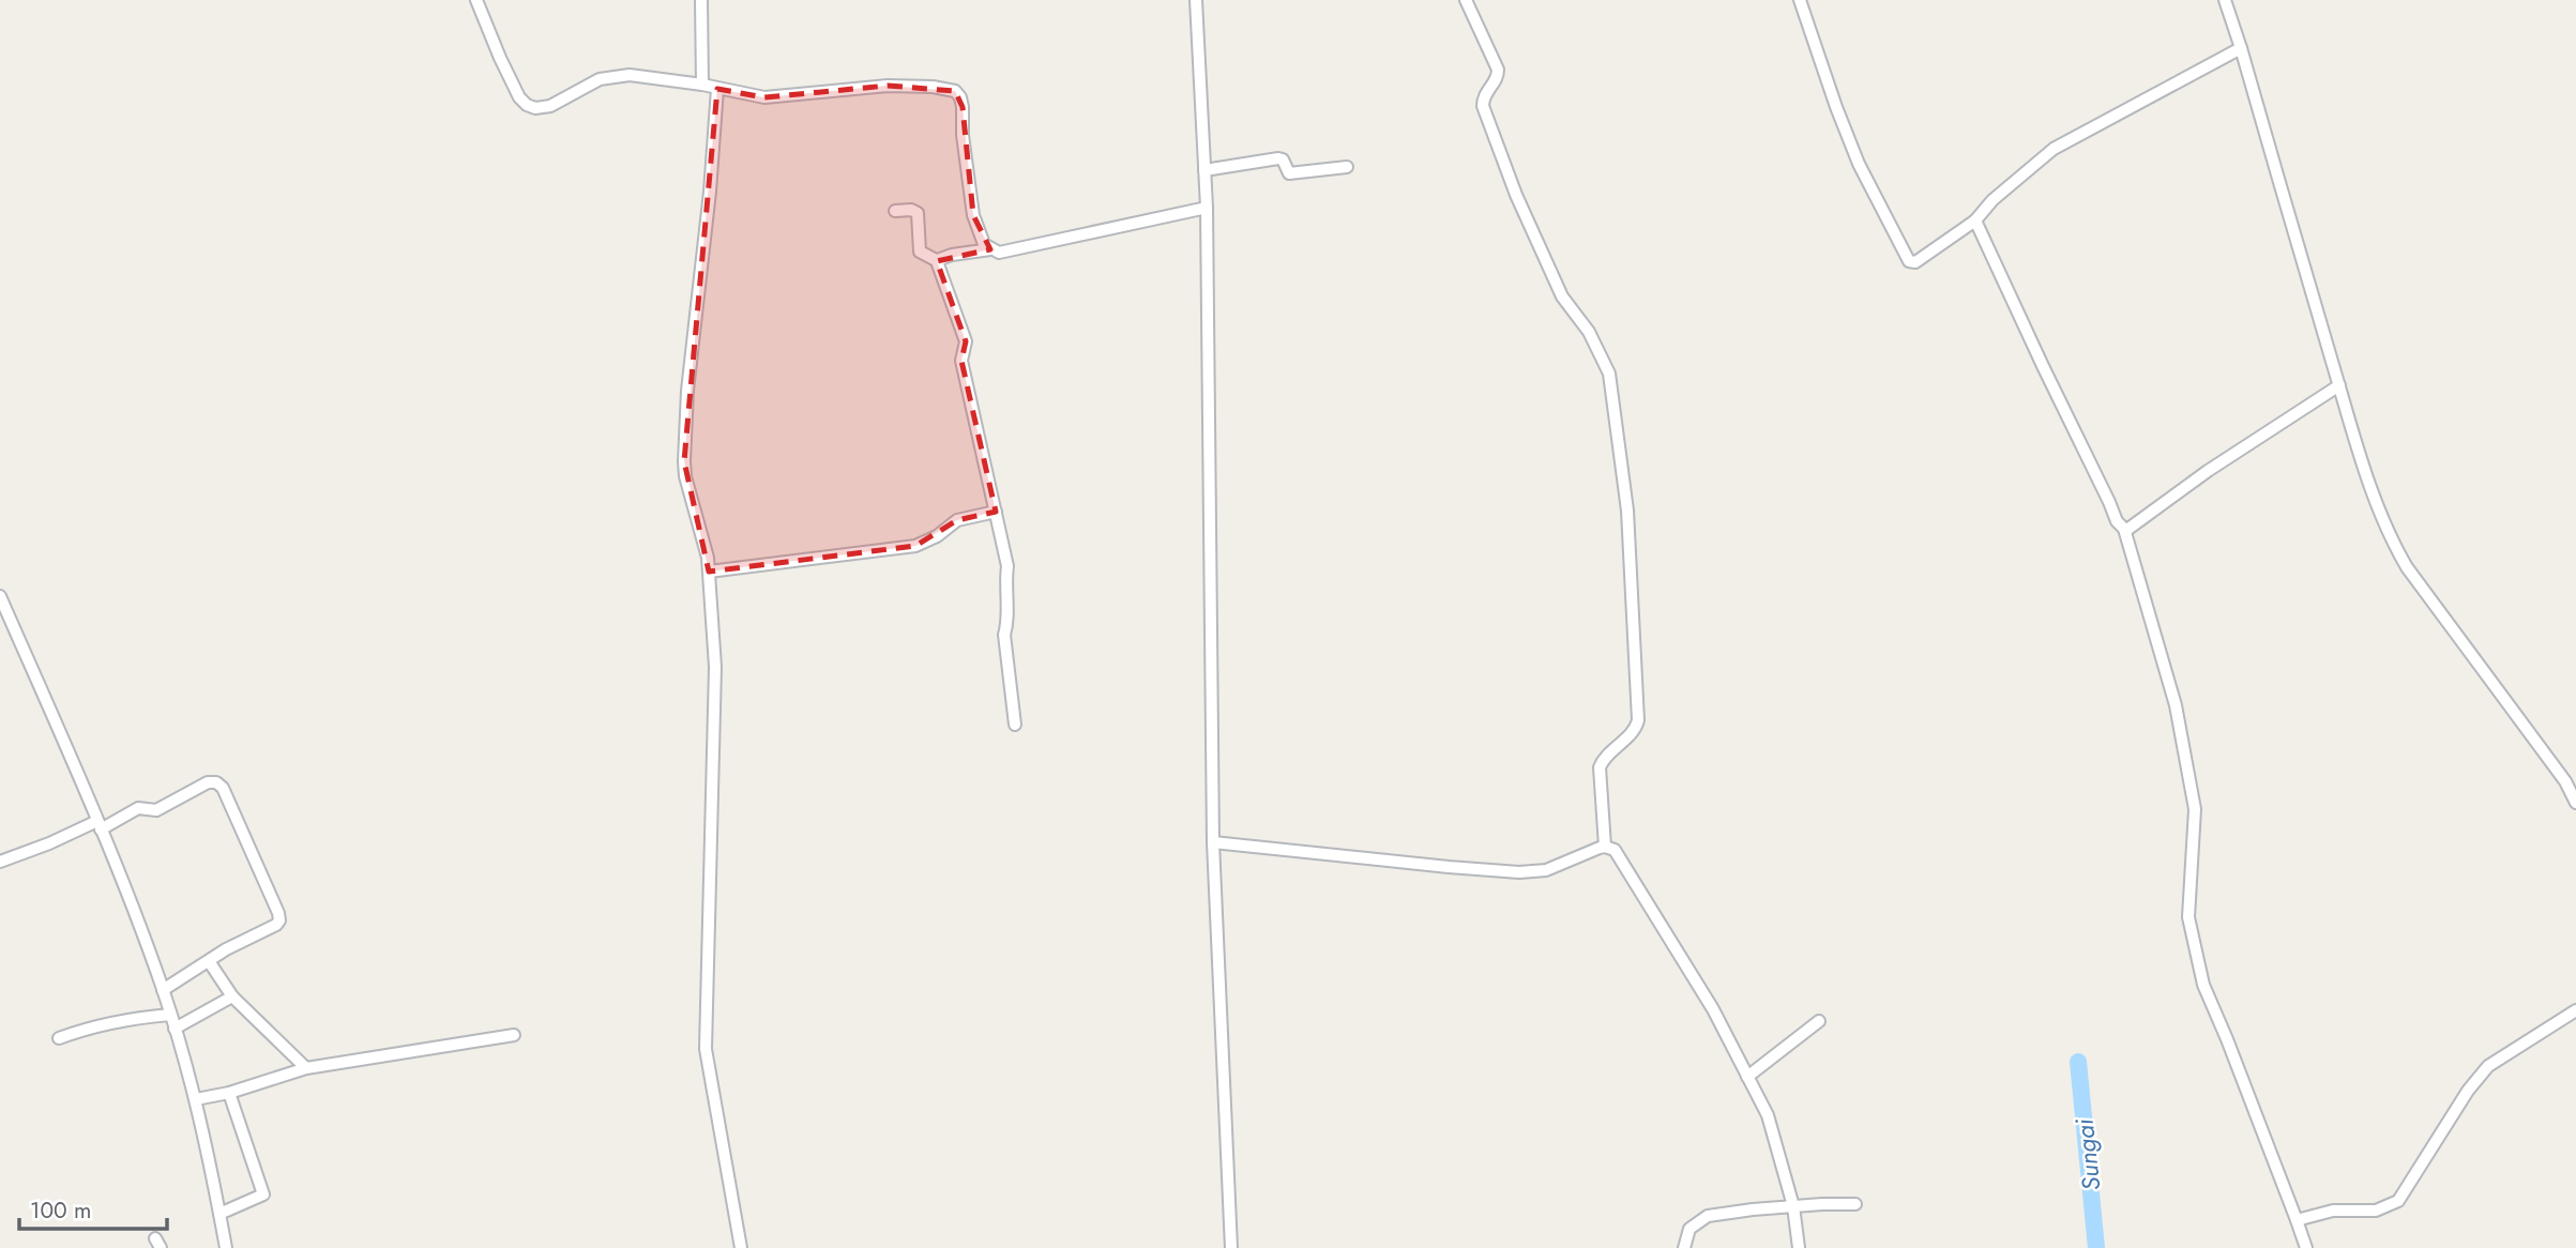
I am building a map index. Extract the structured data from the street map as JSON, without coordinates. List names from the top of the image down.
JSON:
{
  "water": ["Sungai"],
  "scale_bar": "100 m"
}
